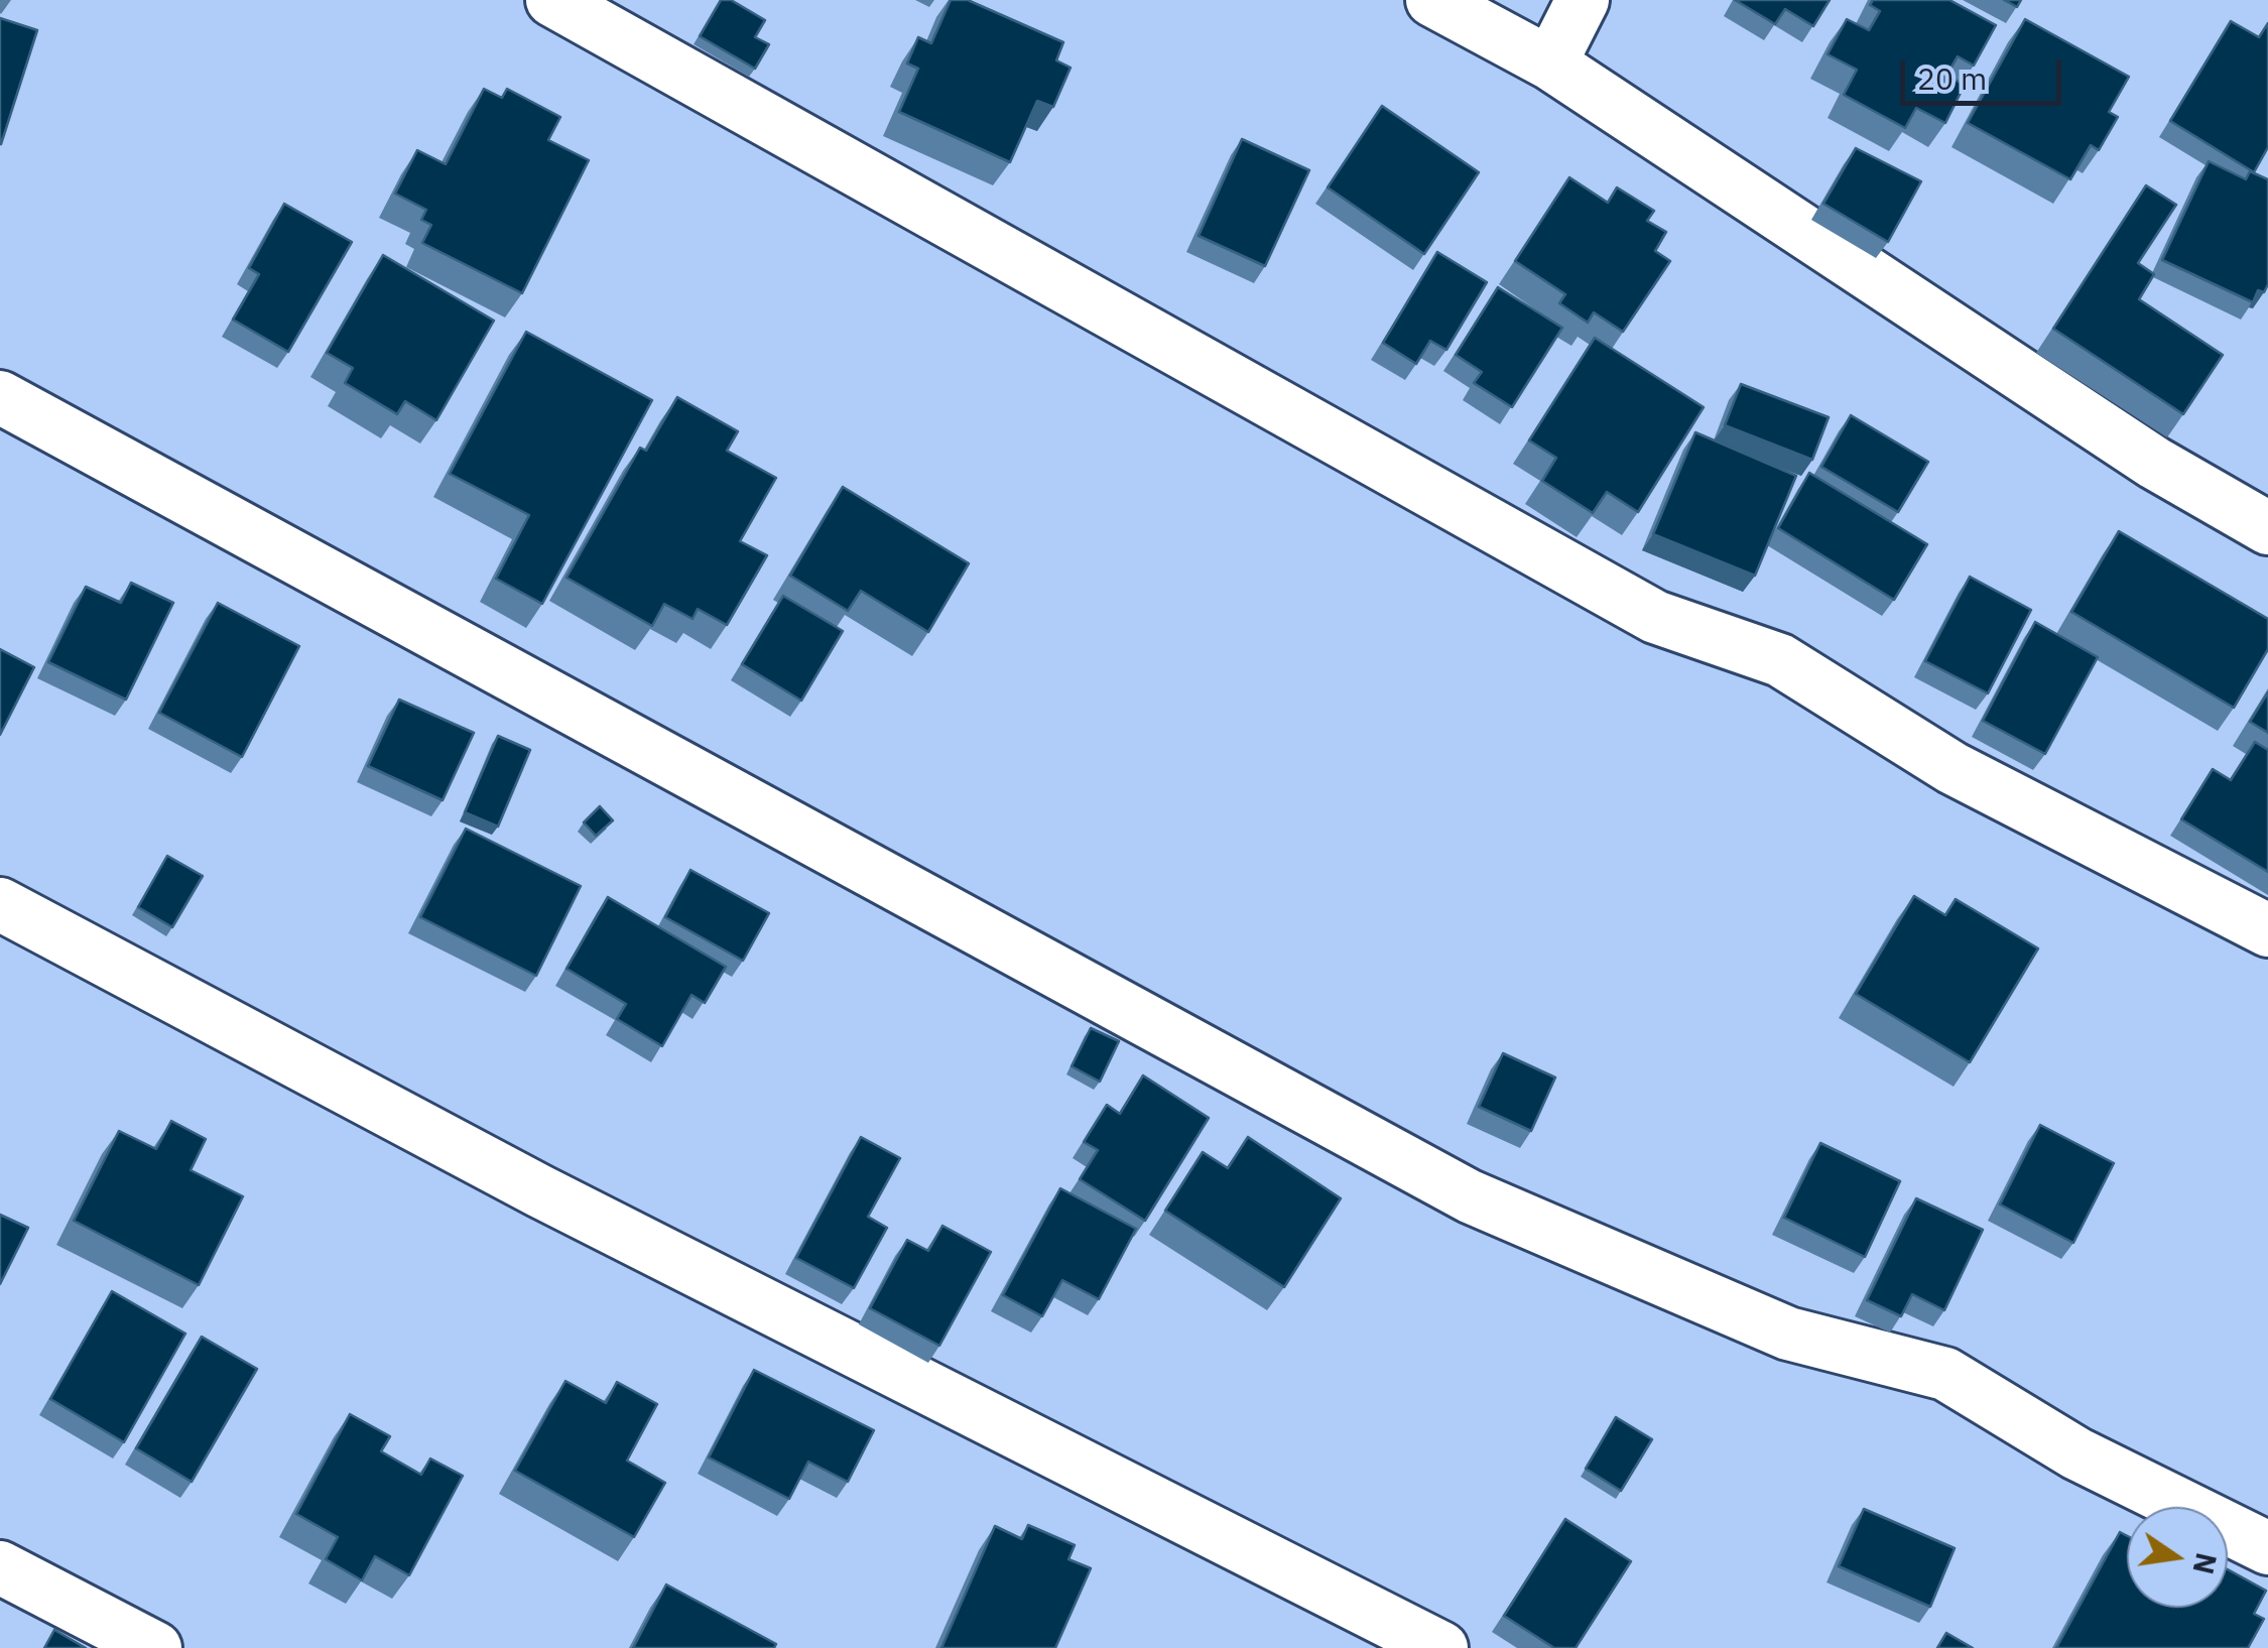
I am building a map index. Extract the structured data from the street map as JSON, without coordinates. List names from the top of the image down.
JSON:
{
  "scale_bar": "20 m",
  "north": "right"
}
